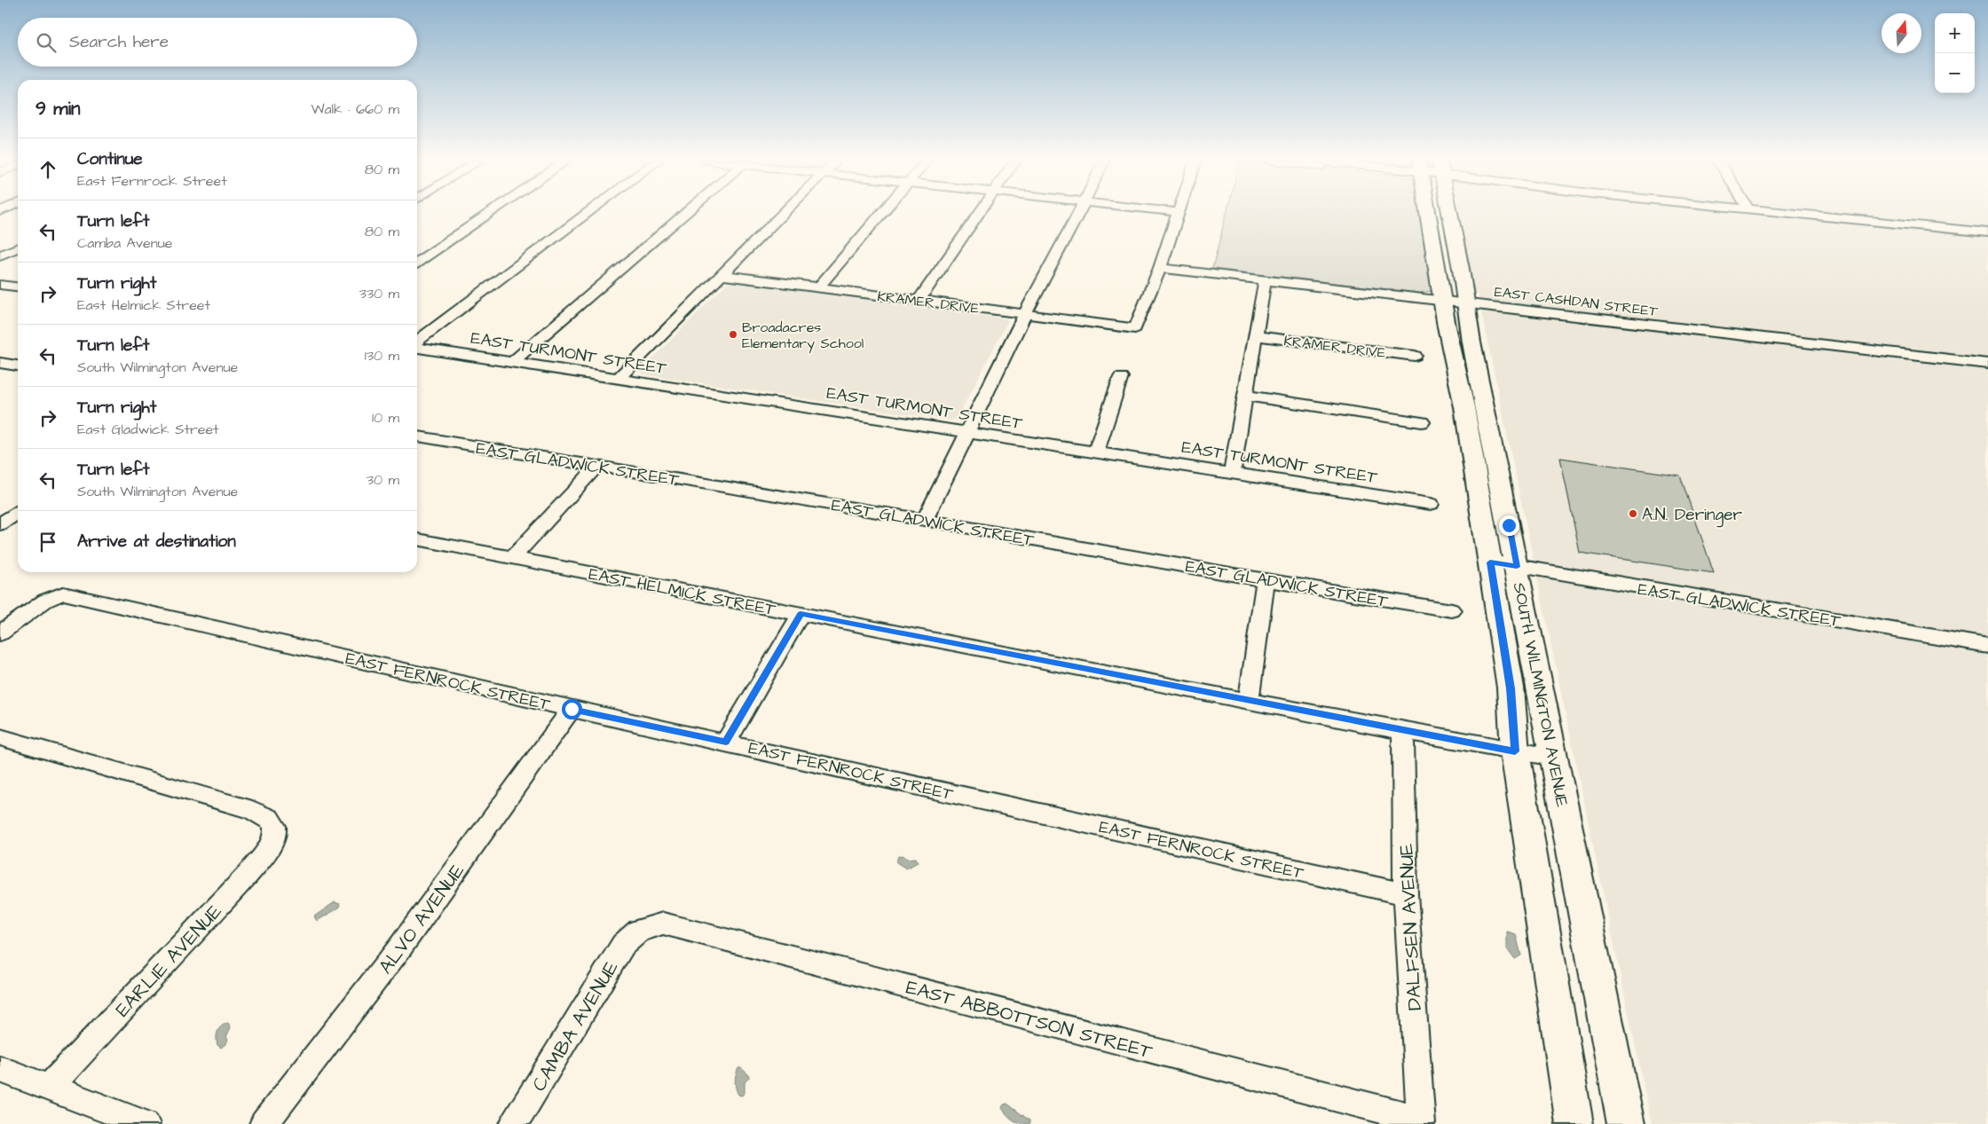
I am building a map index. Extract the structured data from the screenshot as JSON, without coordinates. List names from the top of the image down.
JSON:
{
  "streets": {
    "main road": ["SOUTH WILMINGTON AVENUE"],
    "street": [
      "EAST CASHDAN STREET",
      "KRAMER DRIVE",
      "EAST TURMONT STREET",
      "EAST GLADWICK STREET",
      "EAST HELMICK STREET",
      "EAST FERNROCK STREET",
      "ALVO AVENUE",
      "DALFSEN AVENUE",
      "EARLIE AVENUE",
      "EAST ABBOTTSON STREET",
      "CAMBA AVENUE"
    ]
  },
  "crossings": [
    ["EAST CASHDAN STREET", "KRAMER DRIVE"],
    ["EAST CASHDAN STREET", "SOUTH WILMINGTON AVENUE"],
    ["EAST GLADWICK STREET", "SOUTH WILMINGTON AVENUE"],
    ["EAST HELMICK STREET", "SOUTH WILMINGTON AVENUE"],
    ["EAST HELMICK STREET", "DALFSEN AVENUE"],
    ["EAST FERNROCK STREET", "ALVO AVENUE"],
    ["EAST FERNROCK STREET", "DALFSEN AVENUE"],
    ["DALFSEN AVENUE", "EAST ABBOTTSON STREET"],
    ["EAST ABBOTTSON STREET", "CAMBA AVENUE"]
  ],
  "places": ["Broadacres Elementary School", "A.N. Deringer"],
  "north": "top",
  "page": {
    "map_buttons": ["+", "−"],
    "search": "Search here",
    "heading": ["9 min", "Walk · 660 m"],
    "list": [
      ["Continue", "East Fernrock Street", "80 m"],
      ["Turn left", "Camba Avenue", "80 m"],
      ["Turn right", "East Helmick Street", "330 m"],
      ["Turn left", "South Wilmington Avenue", "130 m"],
      ["Turn right", "East Gladwick Street", "10 m"],
      ["Turn left", "South Wilmington Avenue", "30 m"],
      "Arrive at destination"
    ]
  }
}
